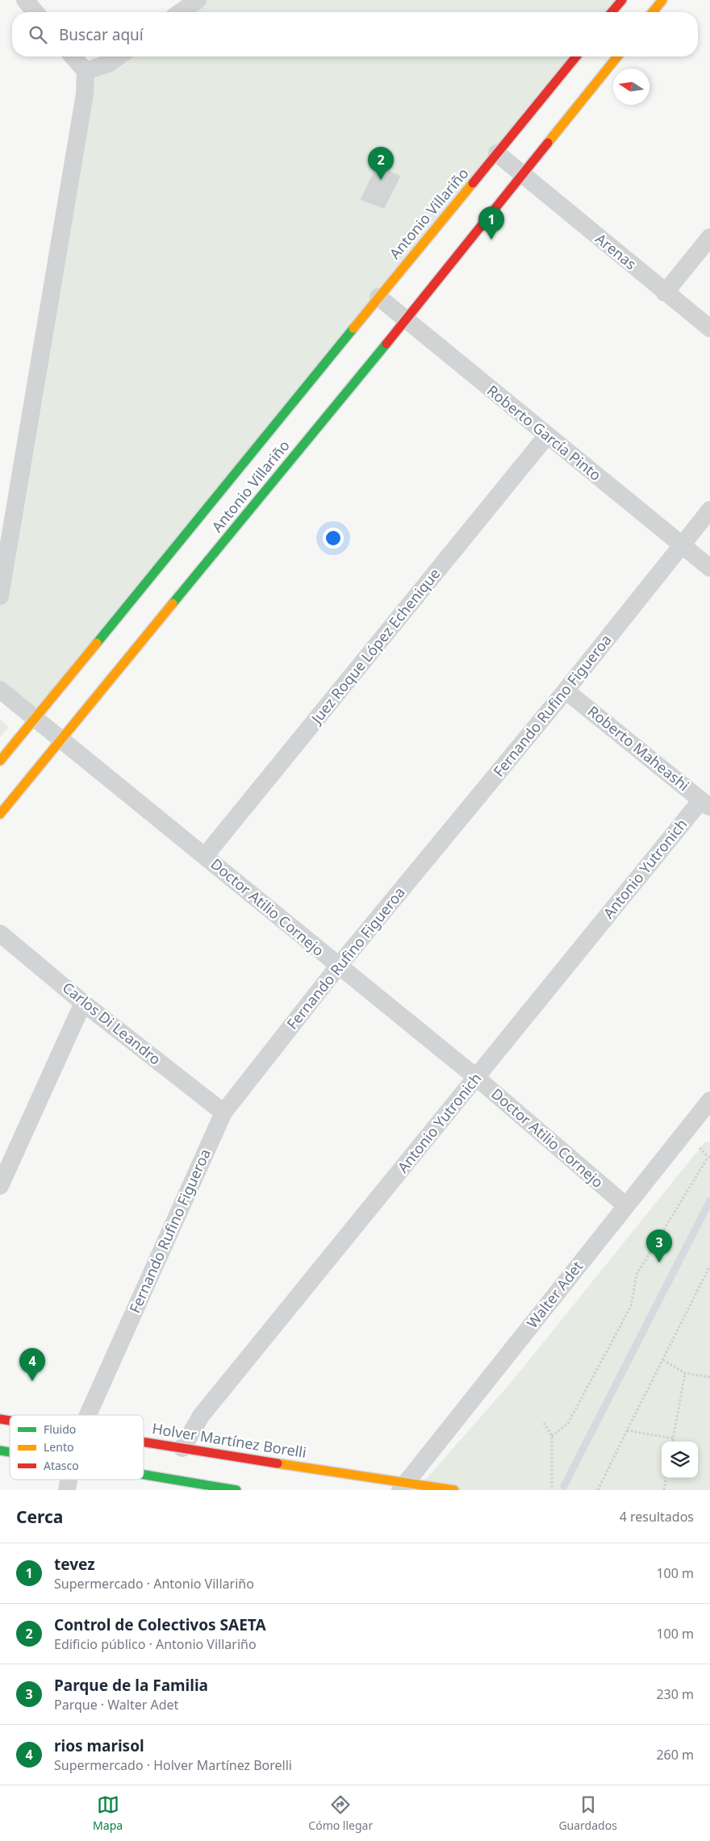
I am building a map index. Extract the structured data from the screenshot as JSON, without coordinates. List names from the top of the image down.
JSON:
{
  "streets": {
    "street": [
      "Antonio Villariño",
      "Arenas",
      "Roberto García Pinto",
      "Juez Roque López Echenique",
      "Fernando Rufino Figueroa",
      "Roberto Maheashi",
      "Antonio Yutronich",
      "Doctor Atilio Cornejo",
      "Carlos Di Leandro",
      "Walter Adet",
      "Holver Martínez Borelli"
    ]
  },
  "crossings": [
    ["Antonio Villariño", "Arenas"],
    ["Antonio Villariño", "Roberto García Pinto"],
    ["Antonio Villariño", "Doctor Atilio Cornejo"],
    ["Roberto García Pinto", "Juez Roque López Echenique"],
    ["Roberto García Pinto", "Fernando Rufino Figueroa"],
    ["Juez Roque López Echenique", "Doctor Atilio Cornejo"],
    ["Fernando Rufino Figueroa", "Roberto Maheashi"],
    ["Fernando Rufino Figueroa", "Doctor Atilio Cornejo"],
    ["Fernando Rufino Figueroa", "Carlos Di Leandro"],
    ["Roberto Maheashi", "Antonio Yutronich"],
    ["Antonio Yutronich", "Doctor Atilio Cornejo"],
    ["Antonio Yutronich", "Holver Martínez Borelli"],
    ["Doctor Atilio Cornejo", "Walter Adet"],
    ["Walter Adet", "Holver Martínez Borelli"]
  ],
  "legend": ["Fluido", "Lento", "Atasco"],
  "north": "left",
  "page": {
    "search": "Buscar aquí",
    "pins": [
      "2",
      "1",
      "3",
      "4"
    ],
    "heading": ["Cerca", "4 resultados"],
    "list": [
      {
        "mark": "1",
        "name": "tevez",
        "note": "Supermercado · Antonio Villariño",
        "value": "100 m"
      },
      {
        "mark": "2",
        "name": "Control de Colectivos SAETA",
        "note": "Edificio público · Antonio Villariño",
        "value": "100 m"
      },
      {
        "mark": "3",
        "name": "Parque de la Familia",
        "note": "Parque · Walter Adet",
        "value": "230 m"
      },
      {
        "mark": "4",
        "name": "rios marisol",
        "note": "Supermercado · Holver Martínez Borelli",
        "value": "260 m"
      }
    ],
    "nav": ["Mapa", "Cómo llegar", "Guardados"]
  }
}
